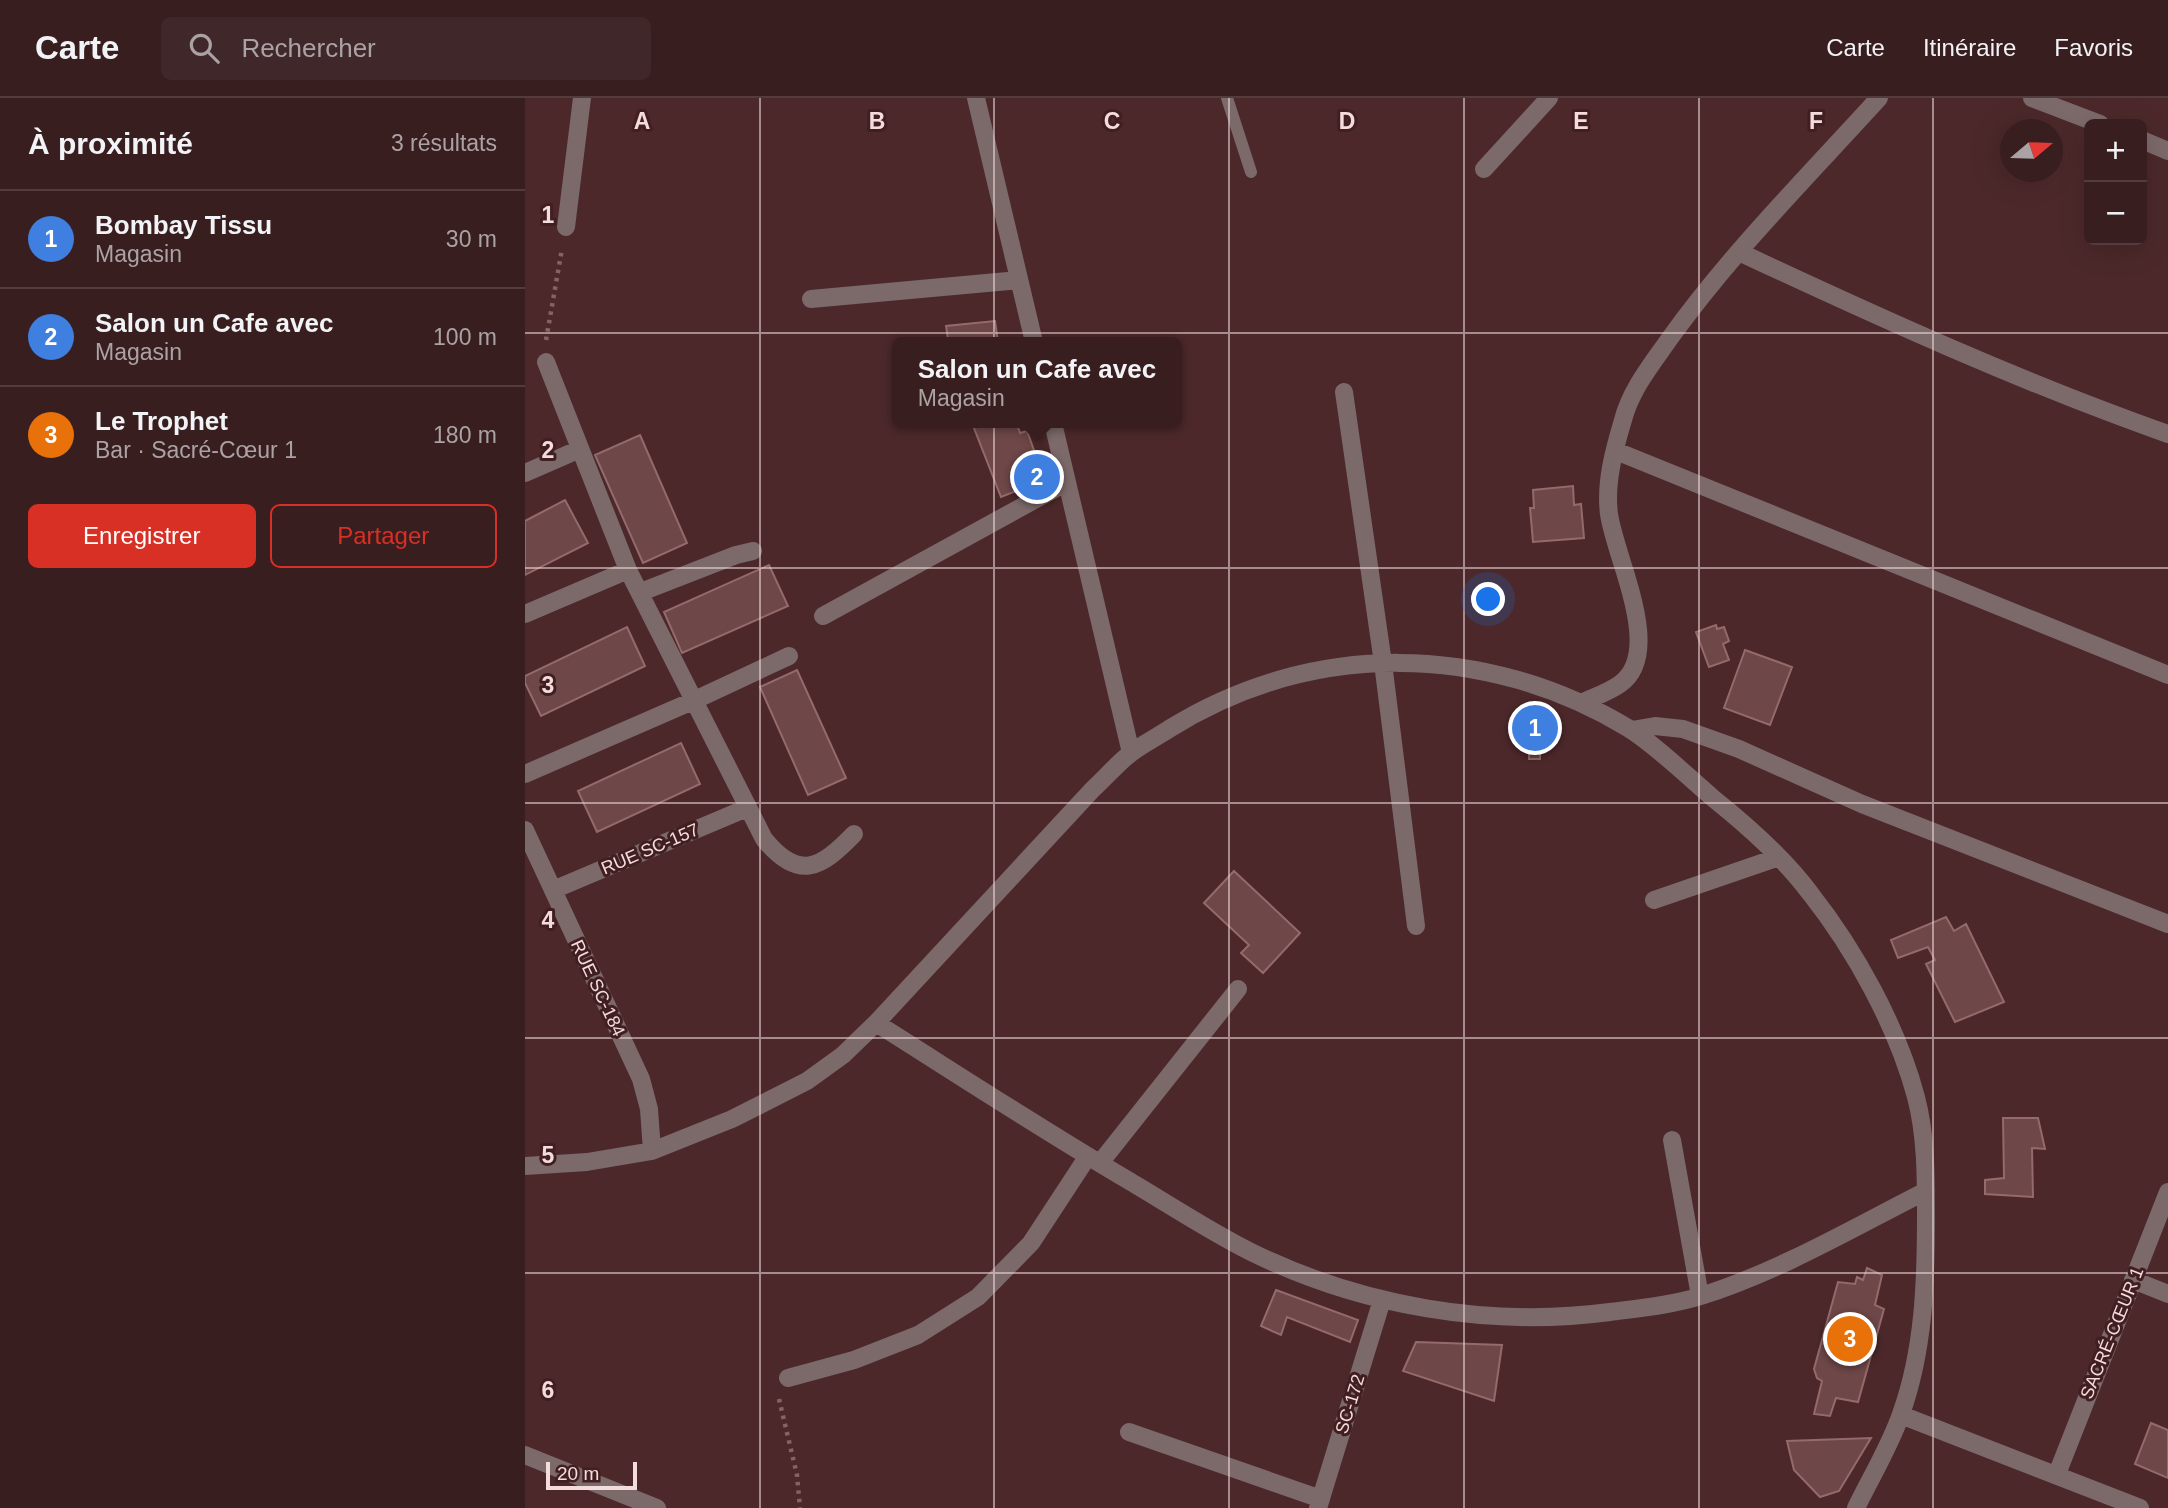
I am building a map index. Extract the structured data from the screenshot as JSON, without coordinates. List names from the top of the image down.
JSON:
{
  "streets": {
    "street": [
      "RUE SC-157",
      "RUE SC-184",
      "SACRÉ-CŒUR 1",
      "SC-172"
    ]
  },
  "crossings": [
    ["RUE SC-157", "RUE SC-184"]
  ],
  "scale_bar": "20 m",
  "north": "right",
  "page": {
    "header": "Carte",
    "search": "Rechercher",
    "nav": ["Carte", "Itinéraire", "Favoris"],
    "heading": ["À proximité", "3 résultats"],
    "map_buttons": ["+", "−"],
    "list": [
      {
        "mark": "1",
        "name": "Bombay Tissu",
        "note": "Magasin",
        "value": "30 m"
      },
      {
        "mark": "2",
        "name": "Salon un Cafe avec",
        "note": "Magasin",
        "value": "100 m"
      },
      {
        "mark": "3",
        "name": "Le Trophet",
        "note": "Bar · Sacré-Cœur 1",
        "value": "180 m"
      }
    ],
    "popup": ["Salon un Cafe avec", "Magasin"],
    "pins": ["2", "1", "3"],
    "buttons": ["Enregistrer", "Partager"],
    "scale": "20 m"
  },
  "grid": {
    "columns": [
      "A",
      "B",
      "C",
      "D",
      "E",
      "F"
    ],
    "rows": [
      "1",
      "2",
      "3",
      "4",
      "5",
      "6"
    ]
  }
}
